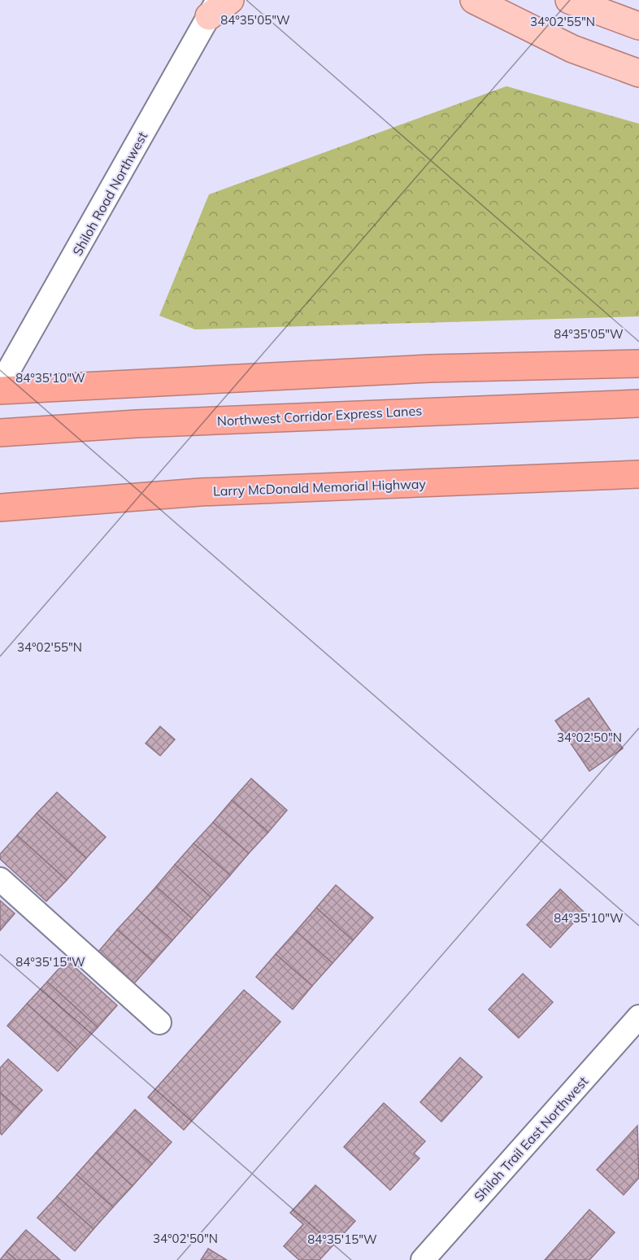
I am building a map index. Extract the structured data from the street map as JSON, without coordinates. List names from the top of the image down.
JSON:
{
  "streets": {
    "highway": ["Northwest Corridor Express Lanes", "Larry McDonald Memorial Highway"],
    "street": ["Shiloh Road Northwest", "Shiloh Trail East Northwest"]
  },
  "coordinates": [
    "84°35'05\"W",
    "34°02'55\"N",
    "84°35'10\"W",
    "34°02'50\"N",
    "84°35'15\"W"
  ]
}
